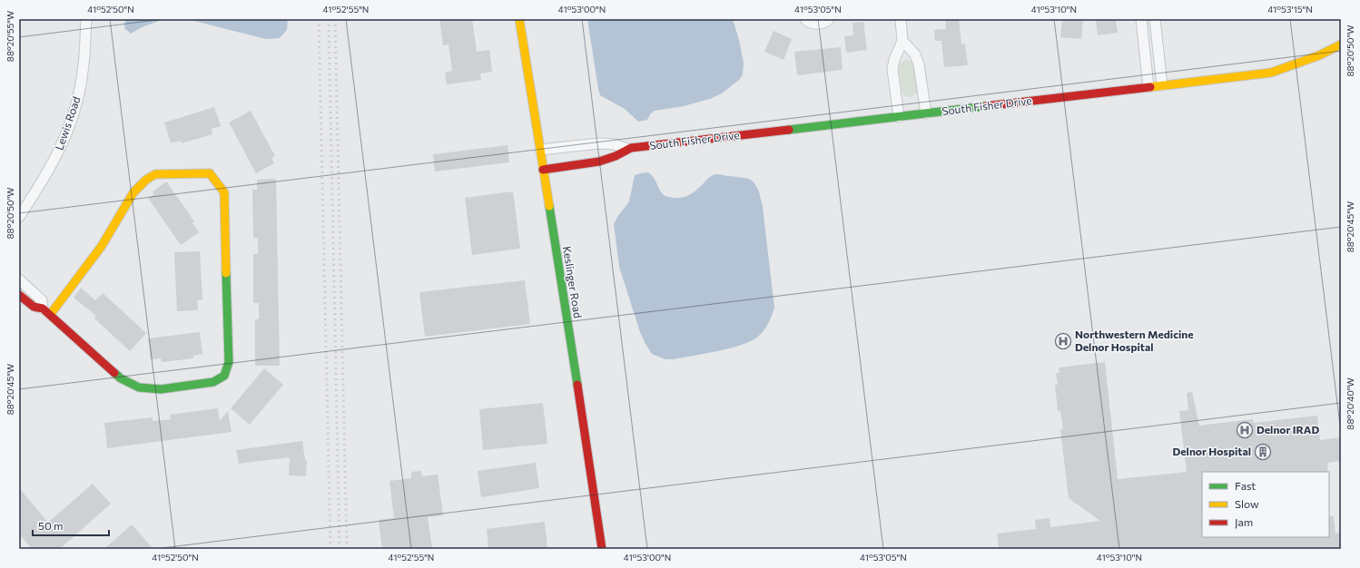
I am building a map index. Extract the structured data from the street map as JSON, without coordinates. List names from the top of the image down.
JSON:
{
  "streets": {
    "street": ["South Fisher Drive", "Lewis Road", "Keslinger Road"]
  },
  "crossings": [
    ["South Fisher Drive", "Keslinger Road"]
  ],
  "places": {
    "hospital": ["Northwestern Medicine Delnor Hospital", "Delnor IRAD"],
    "building": ["Delnor Hospital"]
  },
  "legend": ["Fast", "Slow", "Jam"],
  "scale_bar": "50 m",
  "coordinates": [
    "41°52'50\"N",
    "41°52'55\"N",
    "41°53'00\"N",
    "41°53'05\"N",
    "41°53'10\"N",
    "41°53'15\"N",
    "88°20'55\"W",
    "88°20'50\"W",
    "88°20'45\"W",
    "88°20'40\"W"
  ]
}
